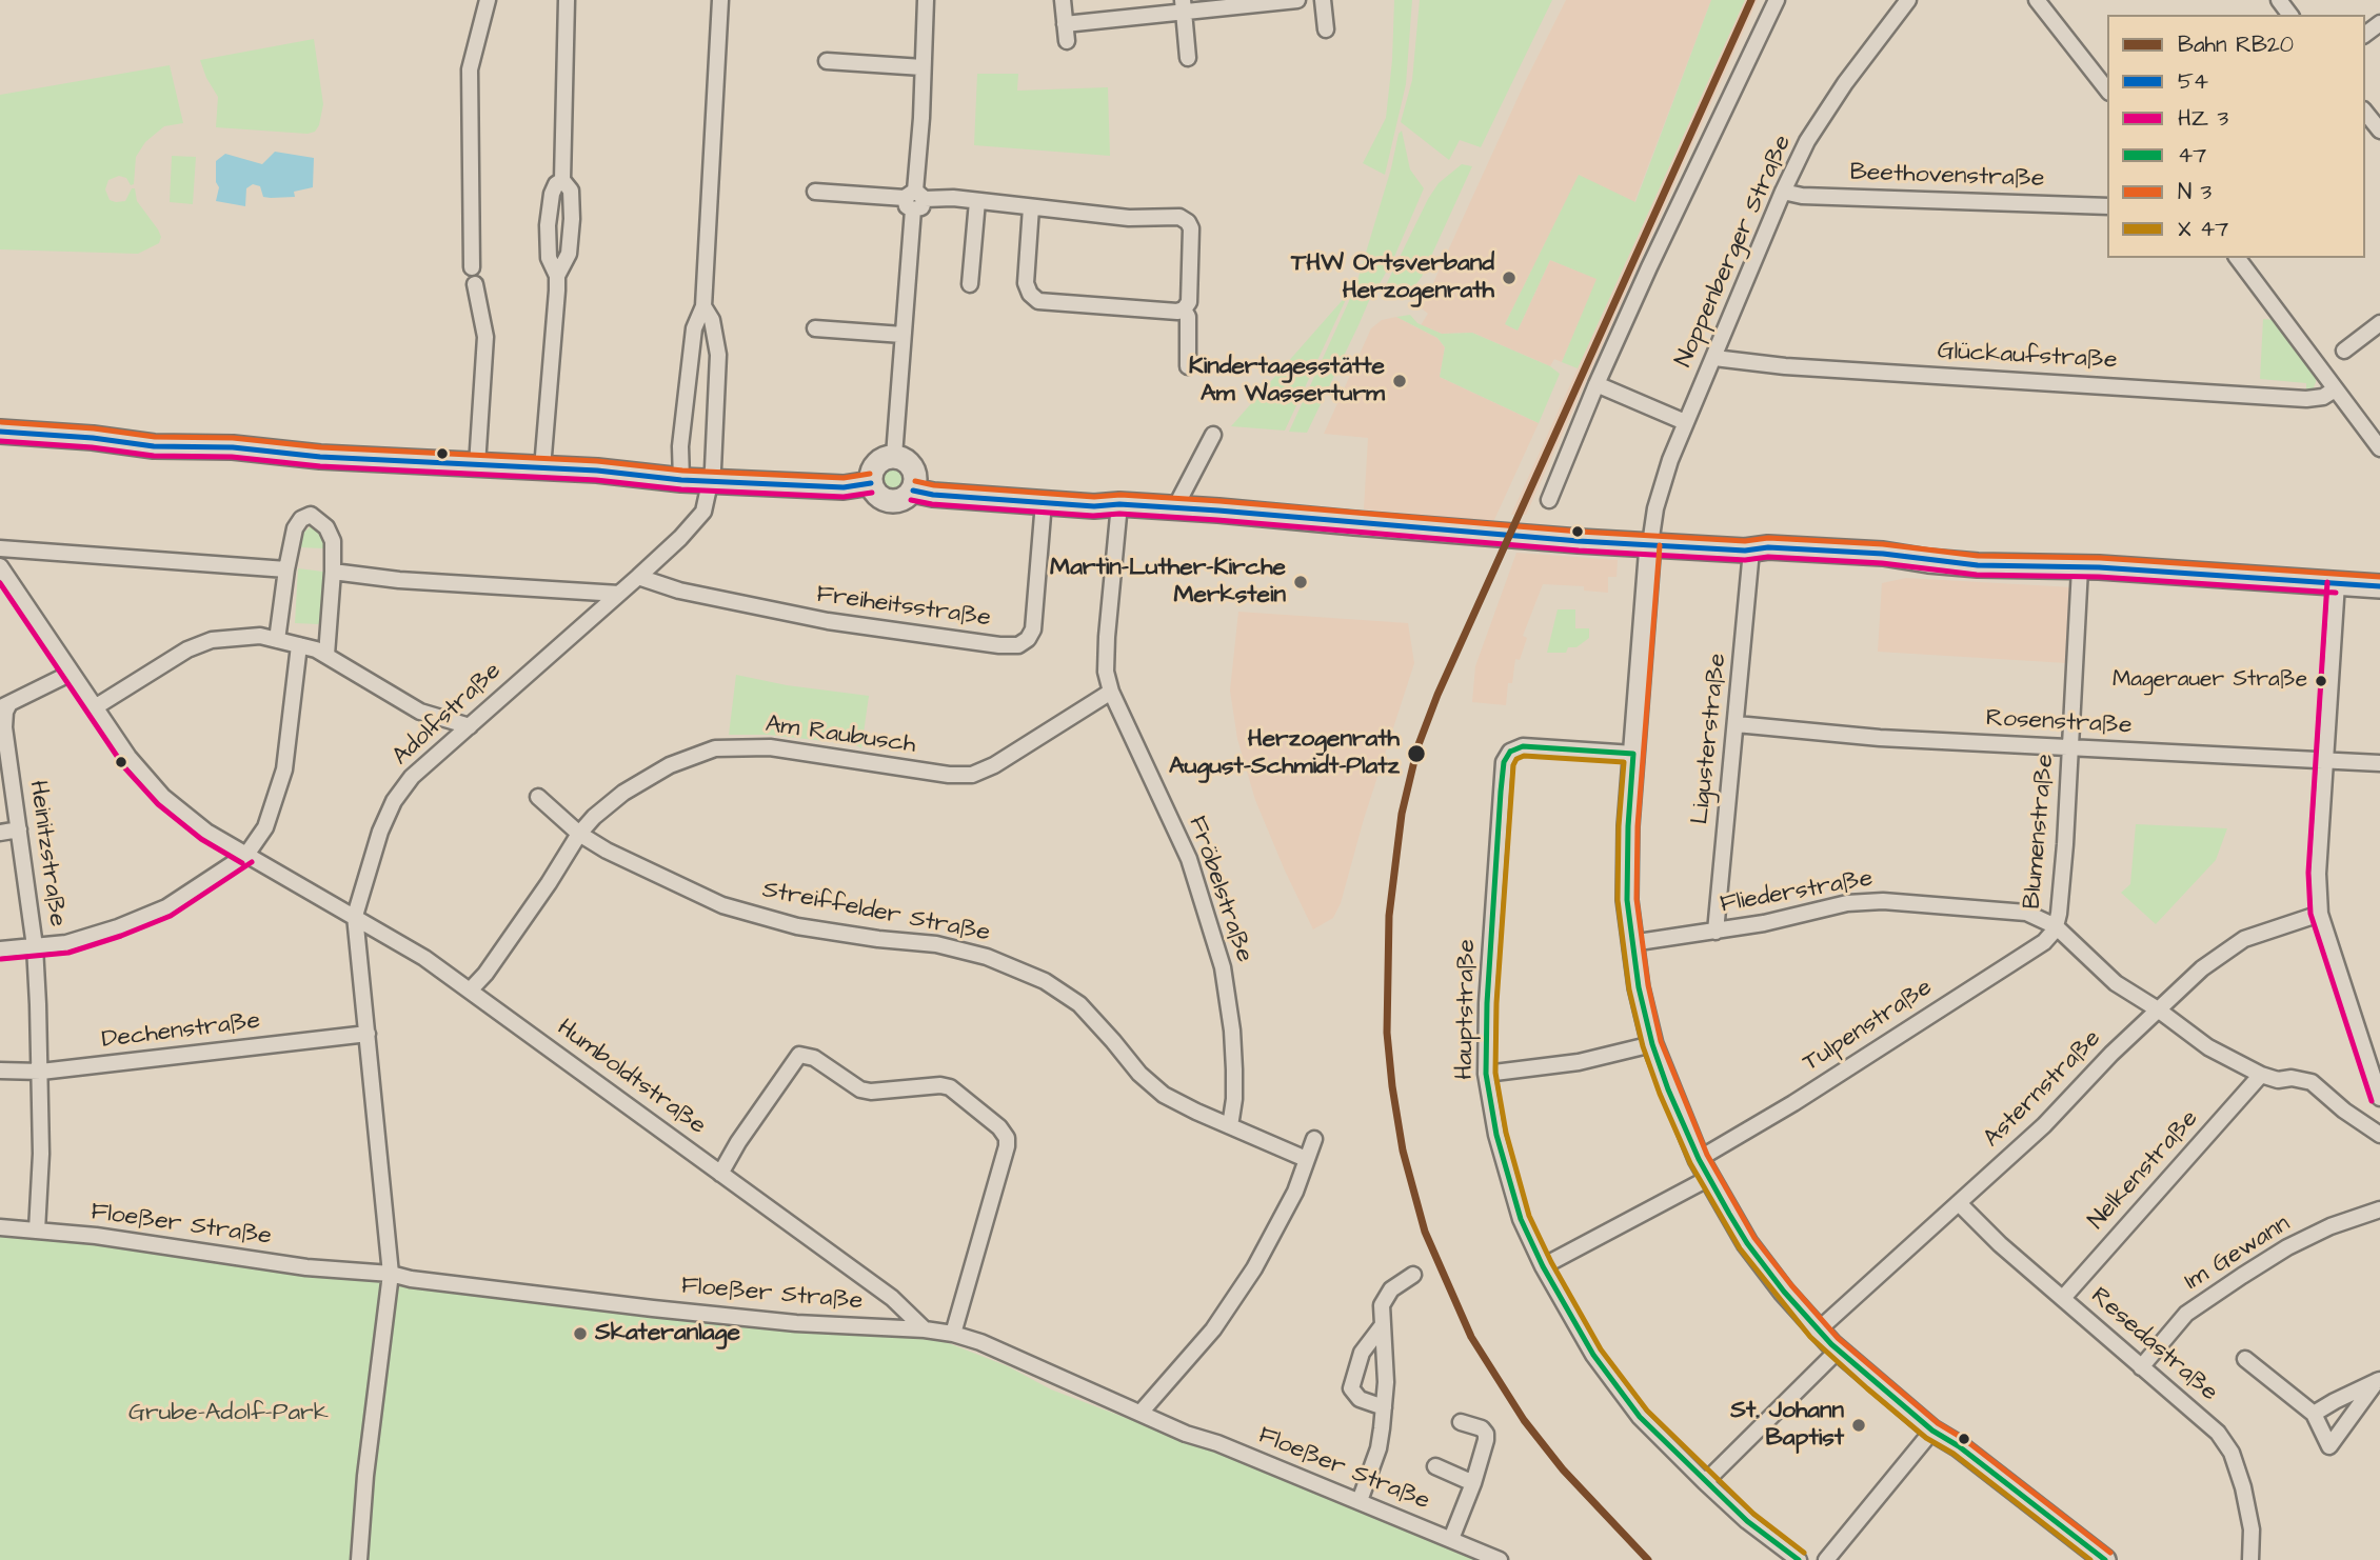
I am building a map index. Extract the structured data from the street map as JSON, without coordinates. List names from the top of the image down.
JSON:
{
  "streets": {
    "street": [
      "Beethovenstraße",
      "Noppenberger Straße",
      "Glückaufstraße",
      "Freiheitsstraße",
      "Adolfstraße",
      "Rosenstraße",
      "Am Raubusch",
      "Ligusterstraße",
      "Blumenstraße",
      "Heinitzstraße",
      "Fröbelstraße",
      "Fliederstraße",
      "Streiffelder Straße",
      "Hauptstraße",
      "Tulpenstraße",
      "Dechenstraße",
      "Humboldtstraße",
      "Asternstraße",
      "Nelkenstraße",
      "Floeßer Straße",
      "Im Gewann",
      "Resedastraße"
    ]
  },
  "crossings": [
    ["Beethovenstraße", "Noppenberger Straße"],
    ["Noppenberger Straße", "Glückaufstraße"],
    ["Freiheitsstraße", "Adolfstraße"],
    ["Adolfstraße", "Dechenstraße"],
    ["Adolfstraße", "Humboldtstraße"],
    ["Adolfstraße", "Floeßer Straße"],
    ["Rosenstraße", "Ligusterstraße"],
    ["Rosenstraße", "Blumenstraße"],
    ["Am Raubusch", "Fröbelstraße"],
    ["Am Raubusch", "Streiffelder Straße"],
    ["Am Raubusch", "Humboldtstraße"],
    ["Ligusterstraße", "Fliederstraße"],
    ["Blumenstraße", "Fliederstraße"],
    ["Blumenstraße", "Tulpenstraße"],
    ["Blumenstraße", "Asternstraße"],
    ["Blumenstraße", "Nelkenstraße"],
    ["Heinitzstraße", "Dechenstraße"],
    ["Heinitzstraße", "Floeßer Straße"],
    ["Fröbelstraße", "Streiffelder Straße"],
    ["Fliederstraße", "Tulpenstraße"],
    ["Humboldtstraße", "Floeßer Straße"],
    ["Asternstraße", "Resedastraße"],
    ["Nelkenstraße", "Resedastraße"],
    ["Im Gewann", "Resedastraße"]
  ],
  "parks": ["Grube-Adolf-Park"],
  "places": [
    "THW Ortsverband Herzogenrath",
    "Kindertagesstätte Am Wasserturm",
    "Martin-Luther-Kirche Merkstein",
    "Magerauer Straße",
    "Herzogenrath August-Schmidt-Platz",
    "Skateranlage",
    "St. Johann Baptist"
  ],
  "lines": ["rail line RB20", "transit line 54", "transit line 47"],
  "legend": [
    "Bahn RB20",
    "54",
    "HZ 3",
    "47",
    "N 3",
    "X 47"
  ]
}
